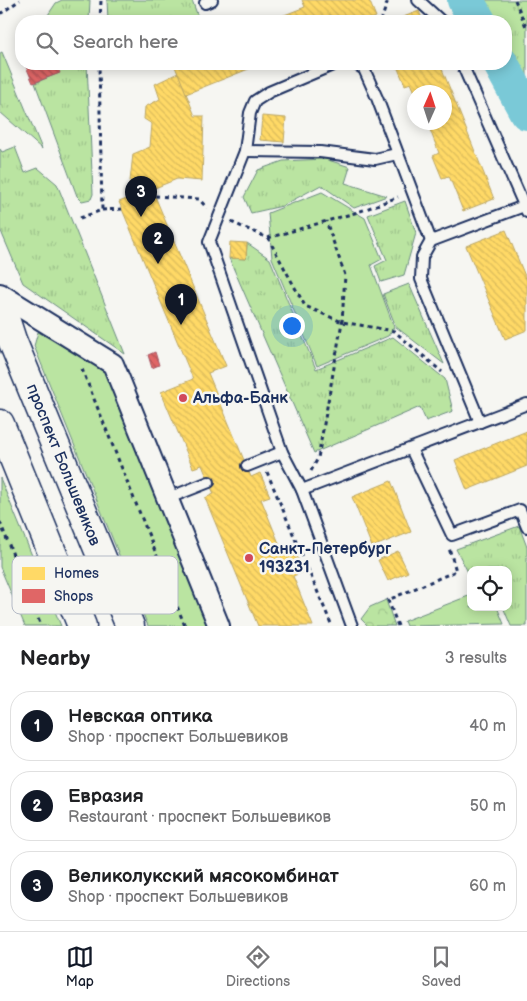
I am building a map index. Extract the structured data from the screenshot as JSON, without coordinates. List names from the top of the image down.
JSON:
{
  "streets": {
    "main road": ["проспект Большевиков"]
  },
  "places": ["Альфа-Банк", "Санкт-Петербург 193231"],
  "legend": ["Homes", "Shops"],
  "north": "top",
  "page": {
    "search": "Search here",
    "pins": ["3", "2", "1"],
    "heading": ["Nearby", "3 results"],
    "list": [
      {
        "mark": "1",
        "name": "Невская оптика",
        "note": "Shop · проспект Большевиков",
        "value": "40 m"
      },
      {
        "mark": "2",
        "name": "Евразия",
        "note": "Restaurant · проспект Большевиков",
        "value": "50 m"
      },
      {
        "mark": "3",
        "name": "Великолукский мясокомбинат",
        "note": "Shop · проспект Большевиков",
        "value": "60 m"
      }
    ],
    "nav": ["Map", "Directions", "Saved"]
  }
}
